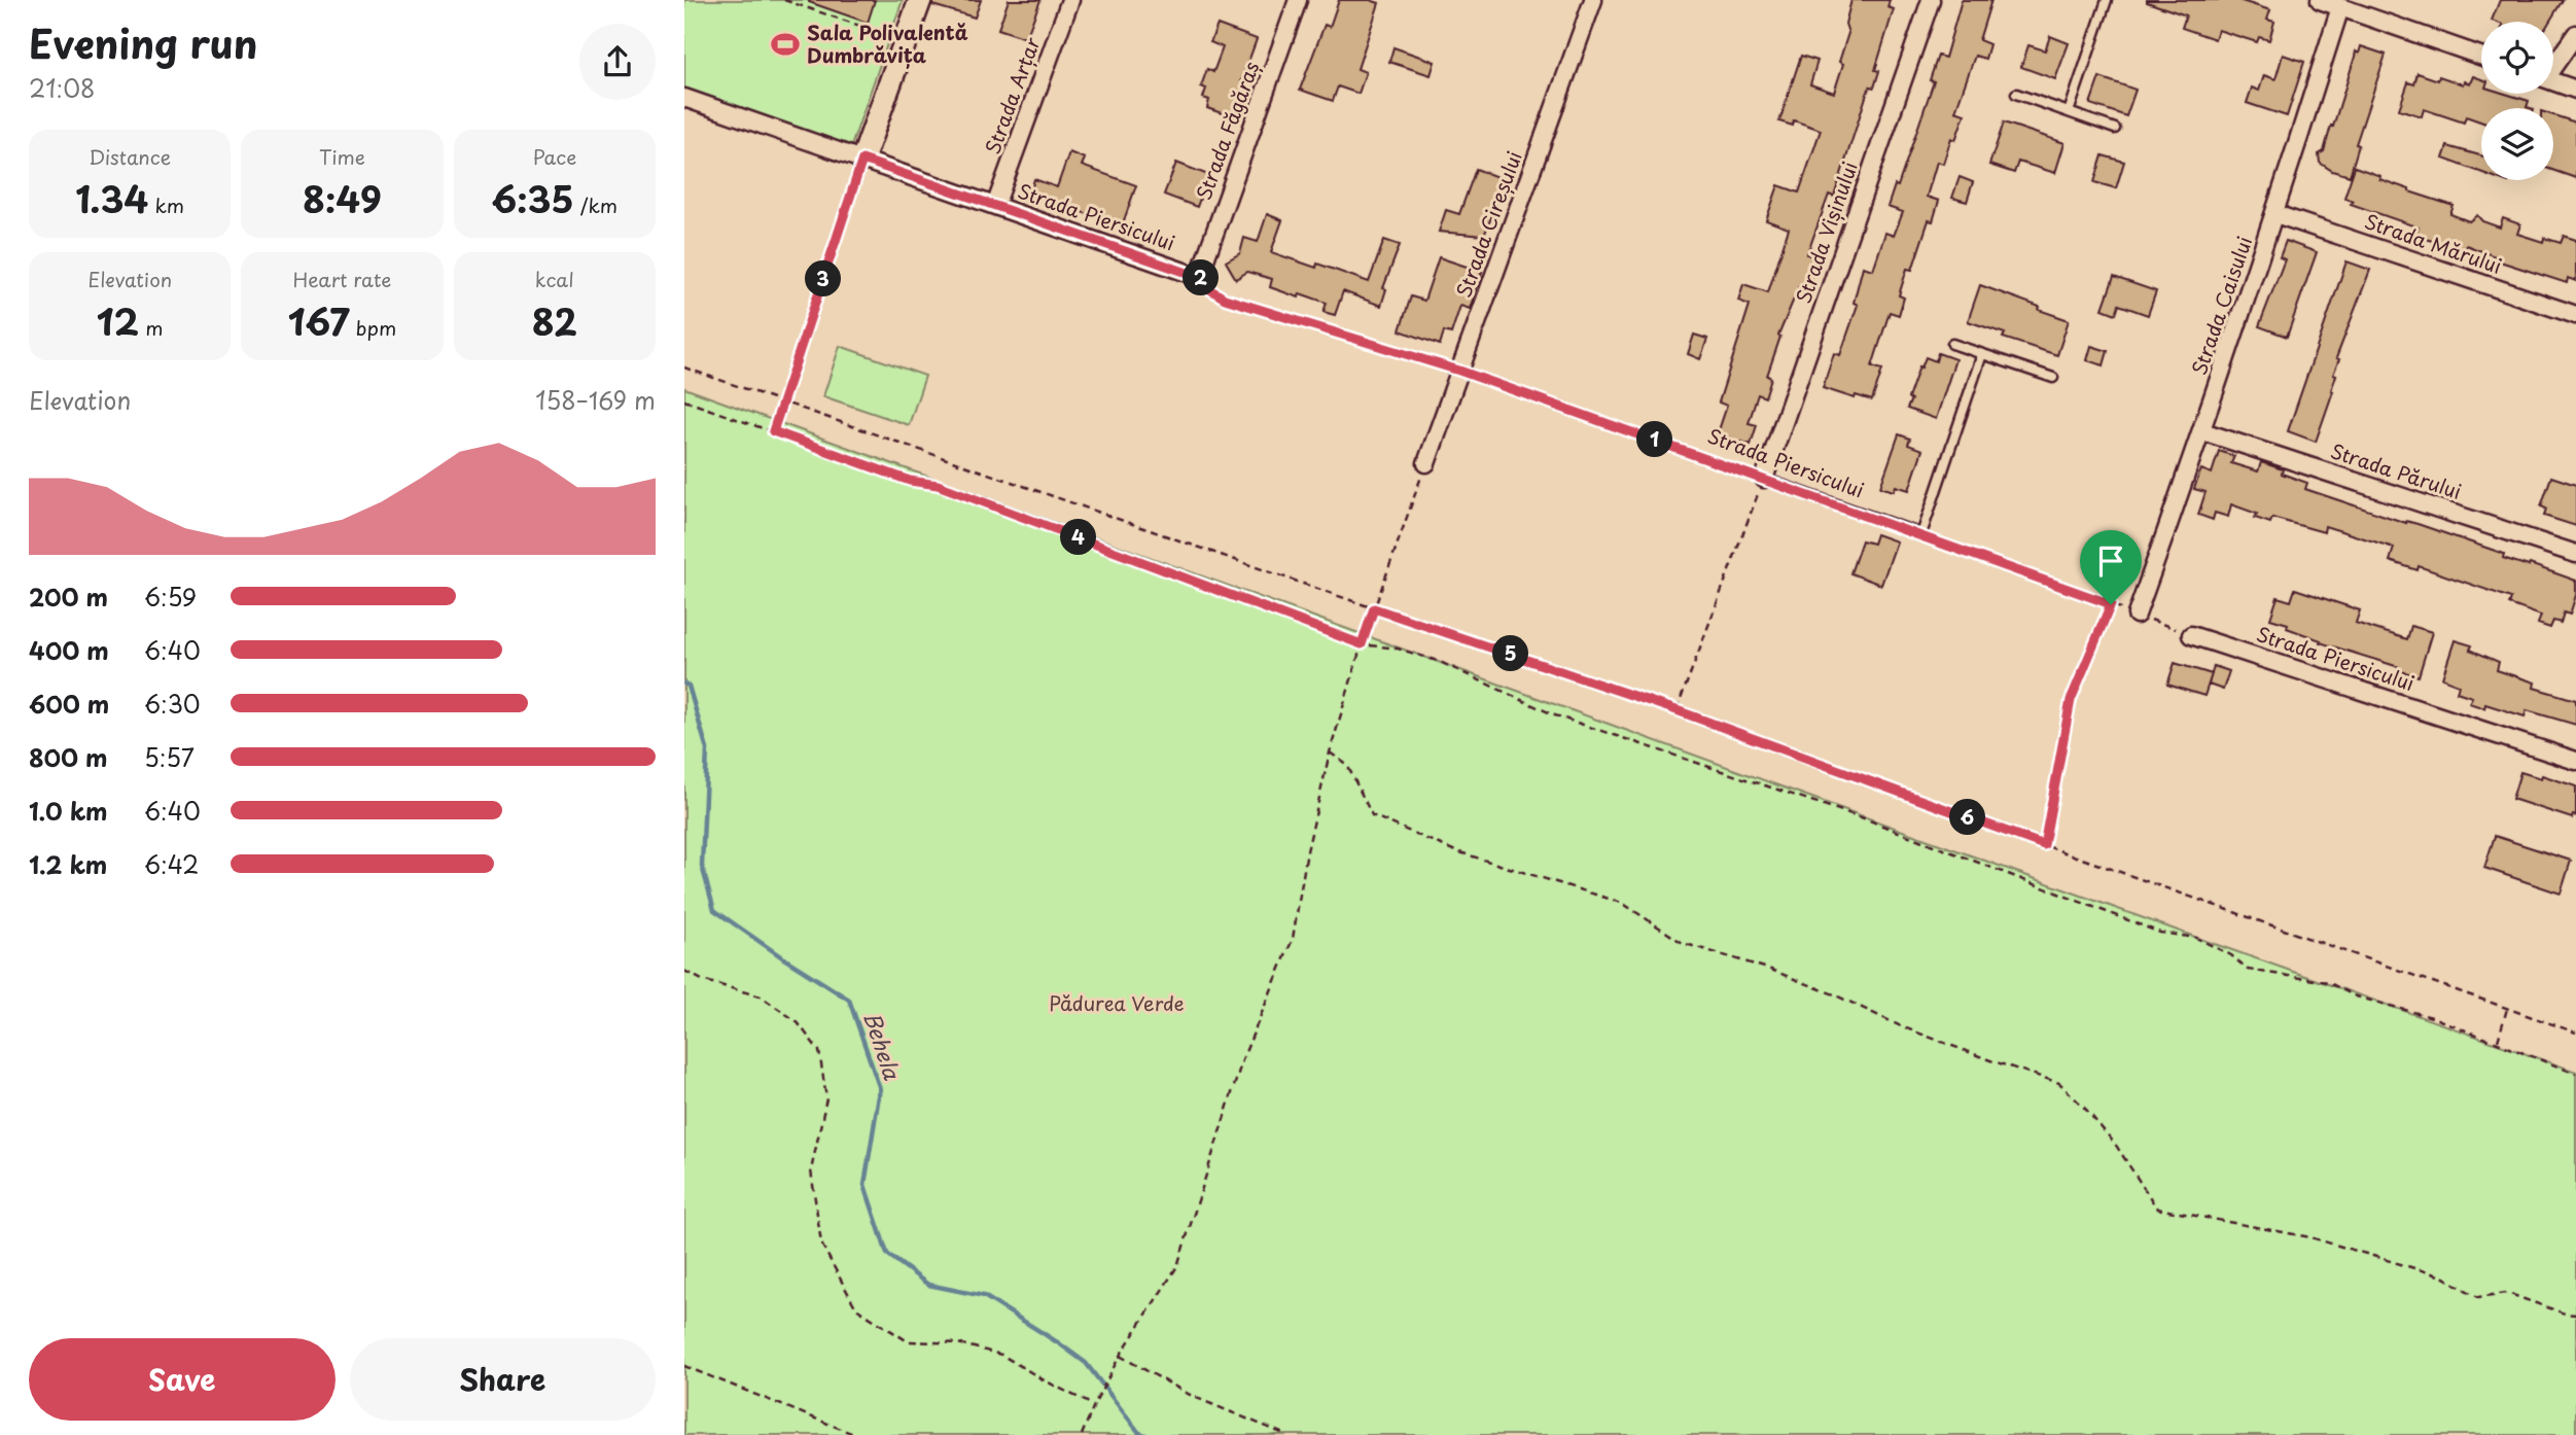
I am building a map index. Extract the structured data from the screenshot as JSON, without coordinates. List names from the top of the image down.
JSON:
{
  "streets": {
    "street": [
      "Strada Arțar",
      "Strada Făgăraș",
      "Strada Piersicului",
      "Strada Cireșului",
      "Strada Vișinului",
      "Strada Mărului",
      "Strada Caisului",
      "Strada Părului"
    ]
  },
  "crossings": [
    ["Strada Arțar", "Strada Piersicului"],
    ["Strada Făgăraș", "Strada Piersicului"],
    ["Strada Piersicului", "Strada Cireșului"],
    ["Strada Piersicului", "Strada Vișinului"],
    ["Strada Mărului", "Strada Caisului"],
    ["Strada Caisului", "Strada Părului"]
  ],
  "water": ["Behela"],
  "parks": ["Pădurea Verde"],
  "places": {
    "sports": ["Sala Polivalentă Dumbrăvița"]
  },
  "page": {
    "heading": ["Evening run", "21:08"],
    "stats": [
      ["Distance", "1.34 km"],
      ["Time", "8:49"],
      ["Pace", "6:35 /km"],
      ["Elevation", "12 m"],
      ["Heart rate", "167 bpm"],
      ["kcal", "82"]
    ],
    "pins": [
      "2",
      "3",
      "1",
      "4",
      "5",
      "6"
    ],
    "chart": ["Elevation", "158–169 m"],
    "list": [
      {
        "name": "200 m",
        "note": "6:59"
      },
      {
        "name": "400 m",
        "note": "6:40"
      },
      {
        "name": "600 m",
        "note": "6:30"
      },
      {
        "name": "800 m",
        "note": "5:57"
      },
      {
        "name": "1.0 km",
        "note": "6:40"
      },
      {
        "name": "1.2 km",
        "note": "6:42"
      }
    ],
    "buttons": ["Save", "Share"]
  }
}
